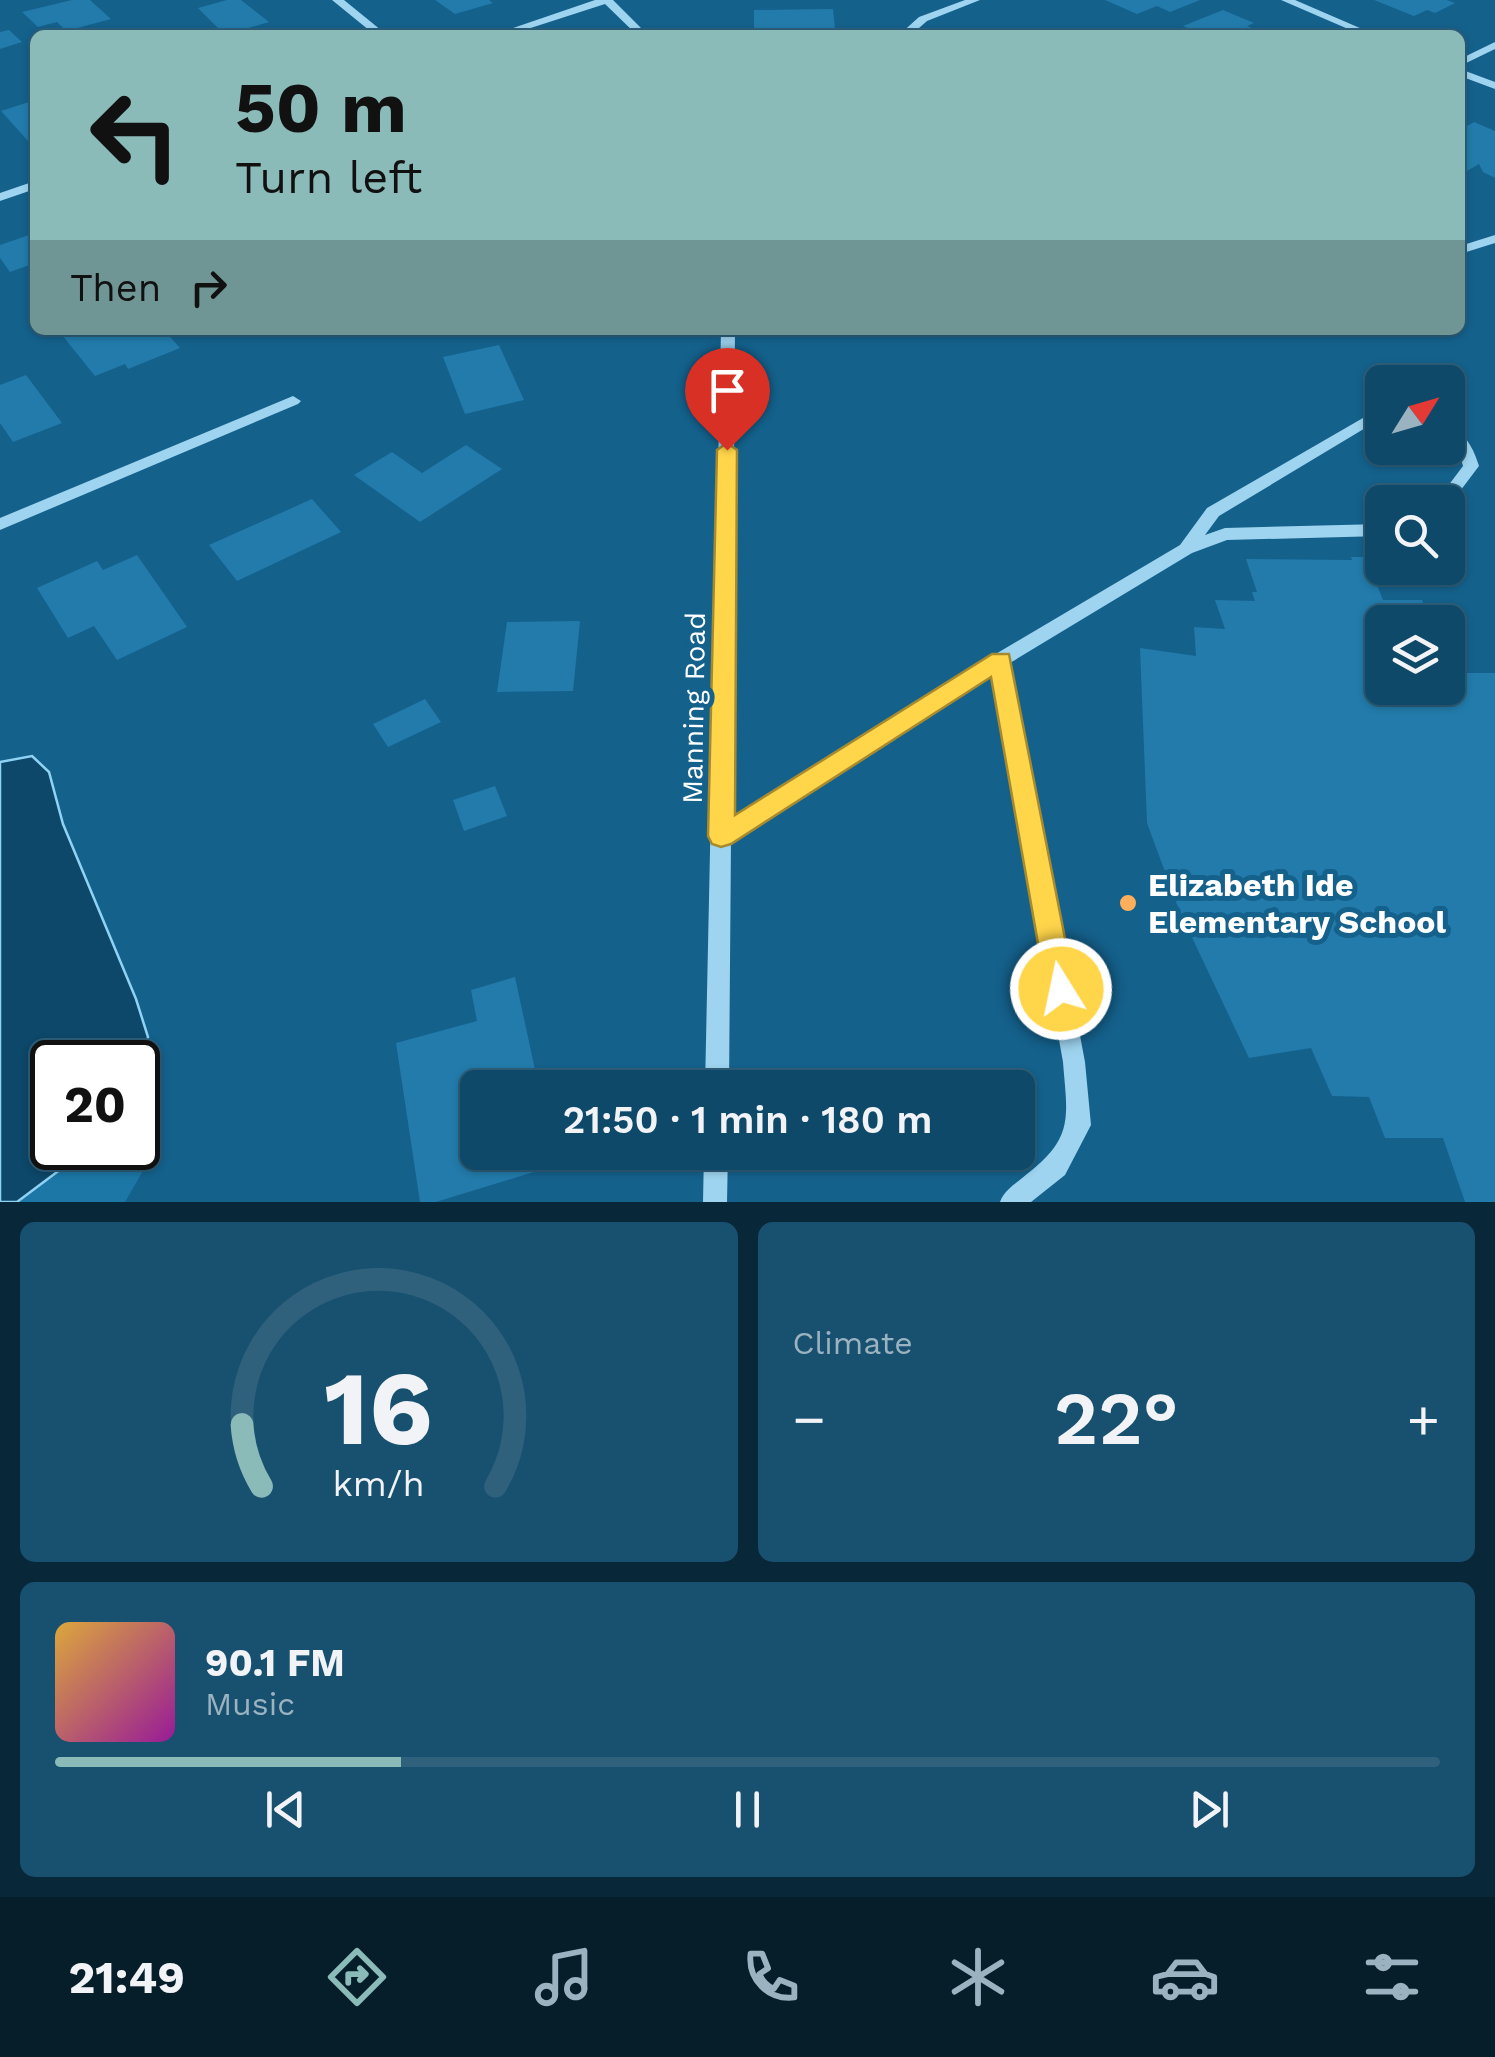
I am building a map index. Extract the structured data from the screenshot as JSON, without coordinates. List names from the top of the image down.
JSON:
{
  "streets": {
    "street": ["Manning Road"]
  },
  "places": ["Elizabeth Ide Elementary School"],
  "north": "top right",
  "page": {
    "turn": ["50 m", "Turn left"],
    "then": "Then",
    "limit": "20",
    "trip": "21:50 · 1 min · 180 m",
    "tile": "Climate",
    "heat": ["−", "22°", "+"],
    "song": ["90.1 FM", "Music"],
    "tabs": "21:49",
    "gauge": ["16", "km/h"]
  }
}
